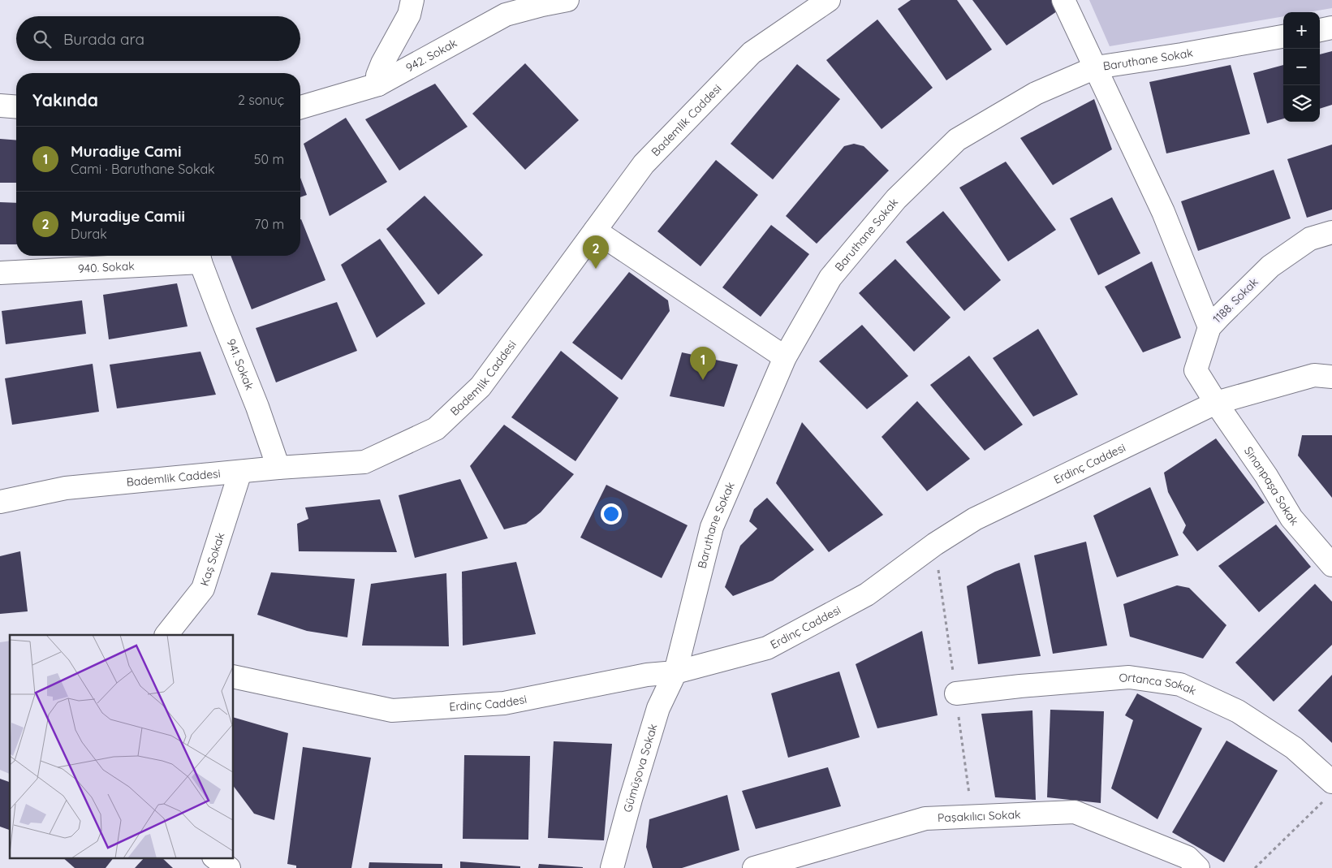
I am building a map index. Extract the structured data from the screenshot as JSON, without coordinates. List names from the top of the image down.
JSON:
{
  "streets": {
    "street": [
      "942. Sokak",
      "Baruthane Sokak",
      "Bademlik Caddesi",
      "940. Sokak",
      "1188. Sokak",
      "941. Sokak",
      "Erdinç Caddesi",
      "Sinanpaşa Sokak",
      "Kaş Sokak",
      "Ortanca Sokak",
      "Gümüşova Sokak",
      "Paşakılıcı Sokak"
    ]
  },
  "crossings": [
    ["Baruthane Sokak", "Erdinç Caddesi"],
    ["Baruthane Sokak", "Gümüşova Sokak"],
    ["Bademlik Caddesi", "941. Sokak"],
    ["Bademlik Caddesi", "Kaş Sokak"],
    ["940. Sokak", "941. Sokak"],
    ["1188. Sokak", "Erdinç Caddesi"],
    ["1188. Sokak", "Sinanpaşa Sokak"],
    ["Erdinç Caddesi", "Sinanpaşa Sokak"],
    ["Erdinç Caddesi", "Gümüşova Sokak"]
  ],
  "page": {
    "map_buttons": ["+", "−"],
    "search": "Burada ara",
    "heading": ["Yakında", "2 sonuç"],
    "list": [
      {
        "mark": "1",
        "name": "Muradiye Cami",
        "note": "Cami · Baruthane Sokak",
        "value": "50 m"
      },
      {
        "mark": "2",
        "name": "Muradiye Camii",
        "note": "Durak",
        "value": "70 m"
      }
    ],
    "pins": ["2", "1"]
  }
}
